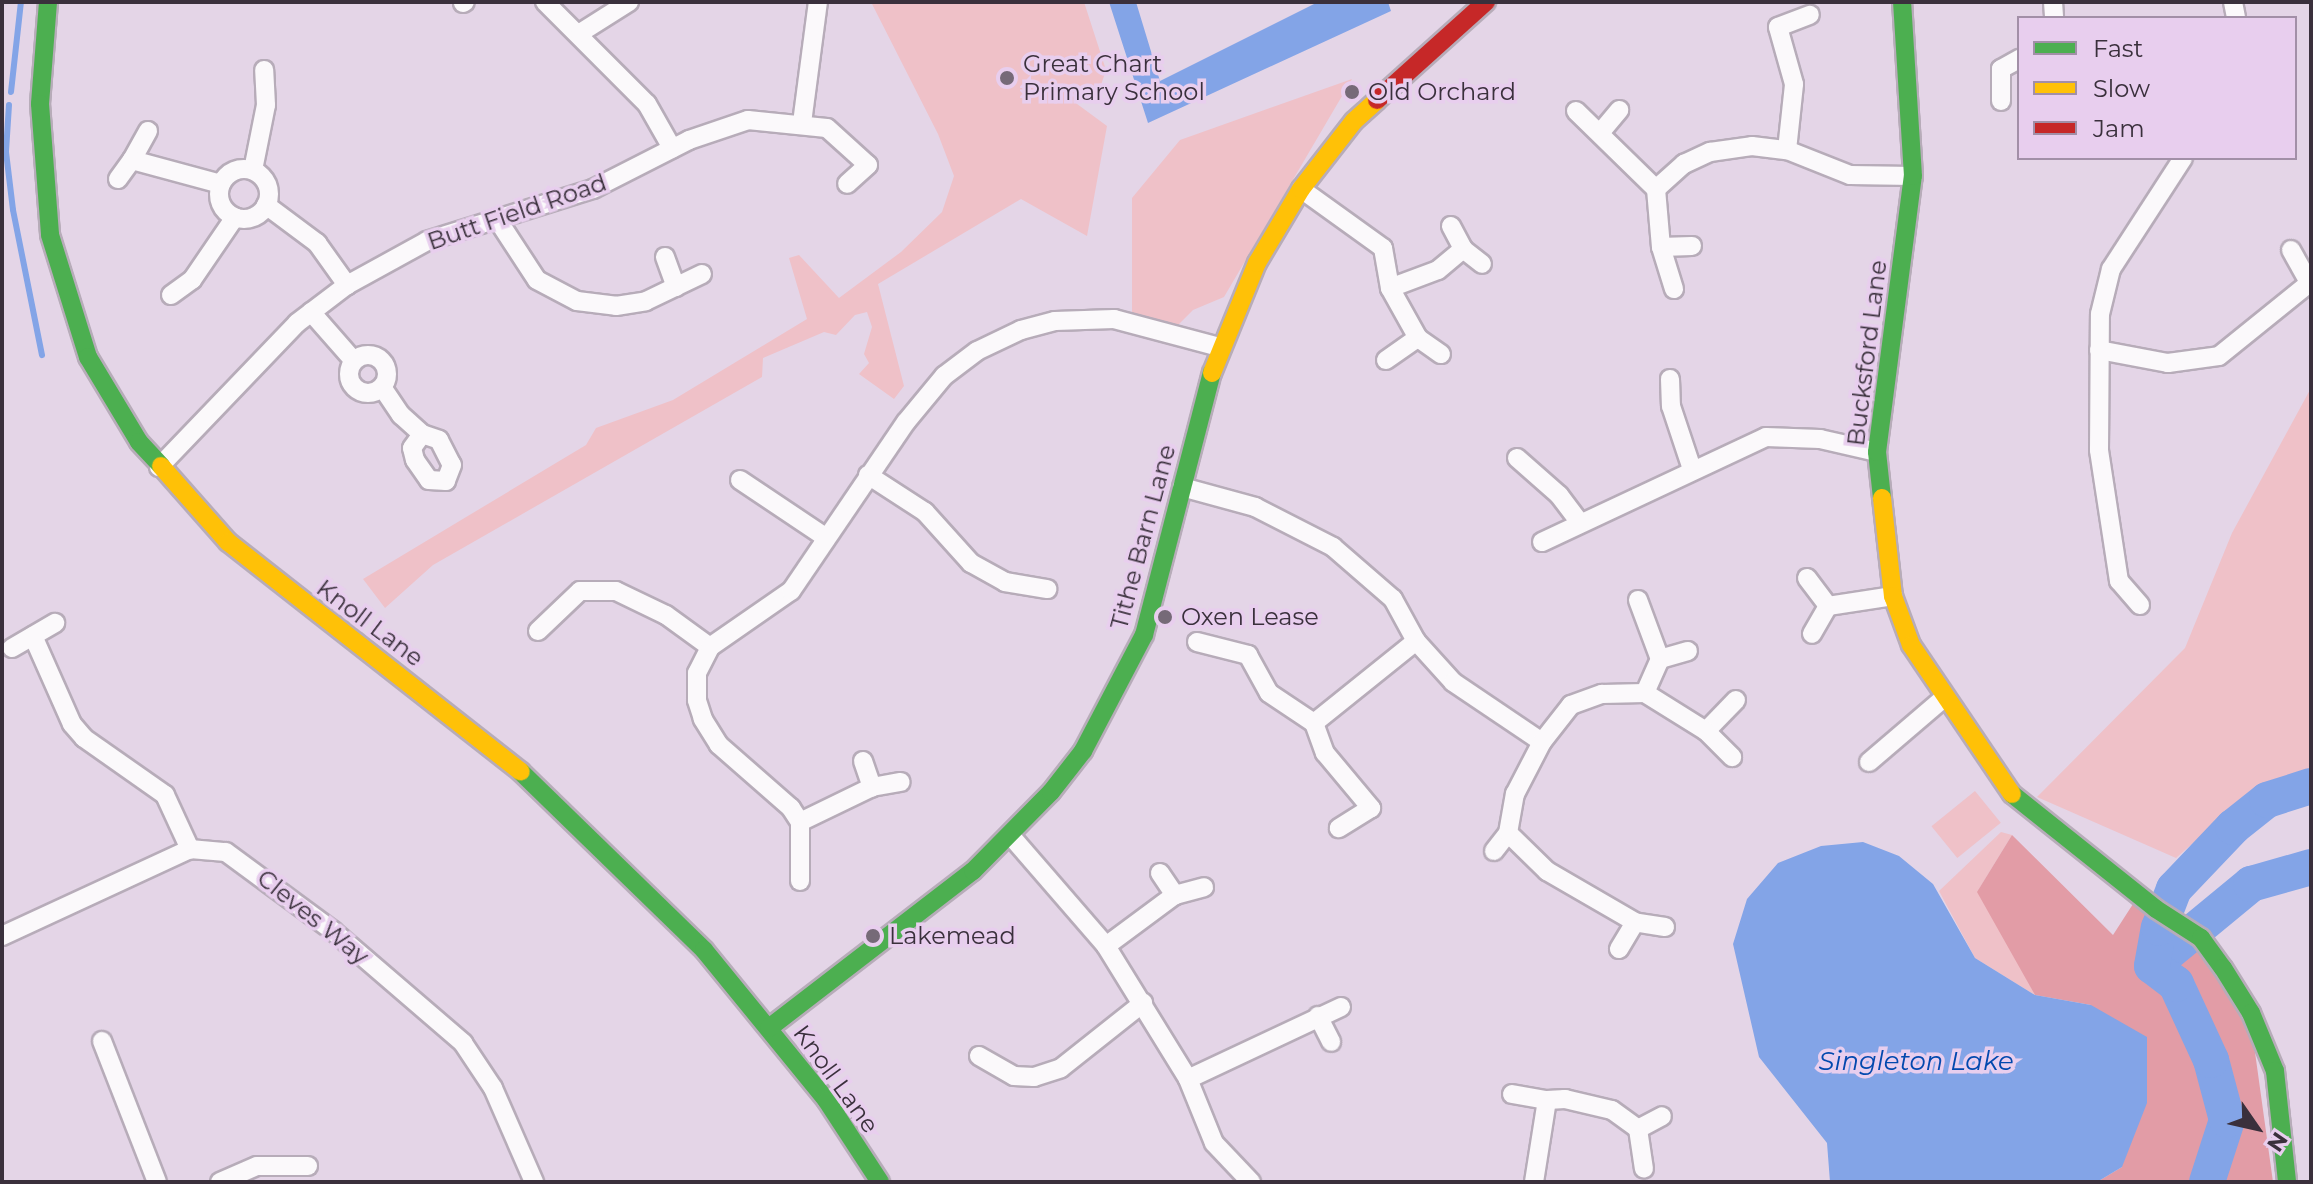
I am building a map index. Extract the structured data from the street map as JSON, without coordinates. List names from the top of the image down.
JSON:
{
  "streets": {
    "street": [
      "Butt Field Road",
      "Bucksford Lane",
      "Tithe Barn Lane",
      "Knoll Lane",
      "Cleves Way"
    ]
  },
  "crossings": [
    ["Butt Field Road", "Knoll Lane"],
    ["Tithe Barn Lane", "Knoll Lane"]
  ],
  "water": ["Singleton Lake"],
  "places": [
    "Great Chart Primary School",
    "Old Orchard",
    "Oxen Lease",
    "Lakemead"
  ],
  "legend": ["Fast", "Slow", "Jam"],
  "north": "bottom right"
}
